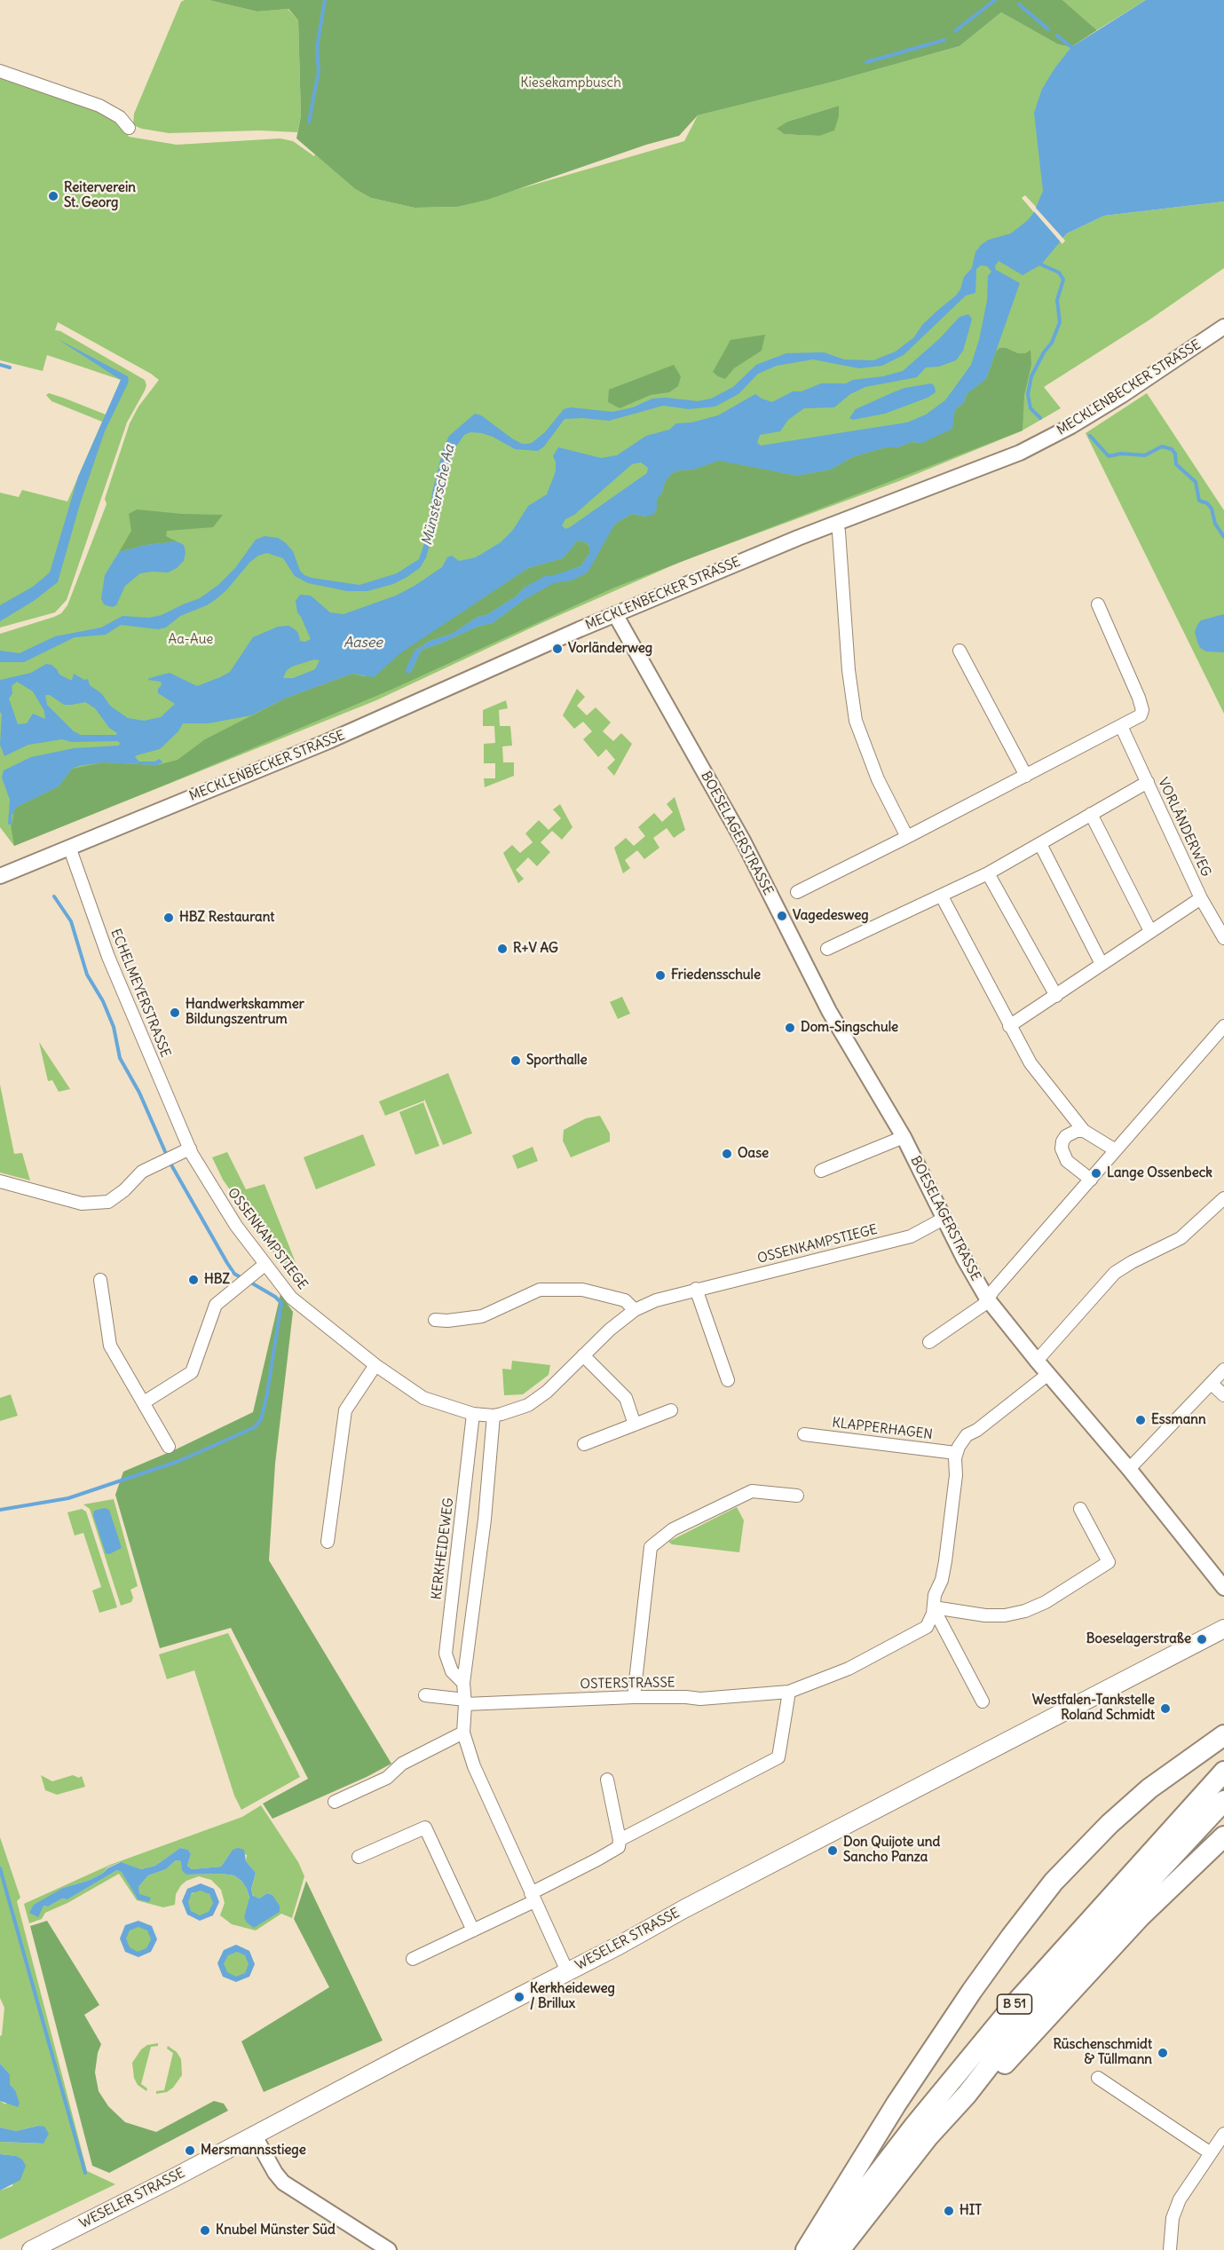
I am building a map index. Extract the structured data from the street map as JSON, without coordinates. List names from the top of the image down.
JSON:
{
  "streets": {
    "highway": ["B 51"],
    "main road": ["WESELER STRASSE"],
    "street": [
      "MECKLENBECKER STRASSE",
      "VORLÄNDERWEG",
      "BOESELAGERSTRASSE",
      "ECHELMEYERSTRASSE",
      "OSSENKAMPSTIEGE",
      "KLAPPERHAGEN",
      "KERKHEIDEWEG",
      "OSTERSTRASSE"
    ]
  },
  "crossings": [
    ["MECKLENBECKER STRASSE", "BOESELAGERSTRASSE"],
    ["MECKLENBECKER STRASSE", "ECHELMEYERSTRASSE"],
    ["BOESELAGERSTRASSE", "OSSENKAMPSTIEGE"],
    ["ECHELMEYERSTRASSE", "OSSENKAMPSTIEGE"],
    ["OSSENKAMPSTIEGE", "KERKHEIDEWEG"],
    ["KLAPPERHAGEN", "OSTERSTRASSE"],
    ["KERKHEIDEWEG", "OSTERSTRASSE"],
    ["KERKHEIDEWEG", "WESELER STRASSE"]
  ],
  "water": ["Münstersche Aa", "Aasee"],
  "parks": ["Kiesekampbusch", "Aa-Aue"],
  "places": [
    "Reiterverein St. Georg",
    "Vorländerweg",
    "Vagedesweg",
    "HBZ Restaurant",
    "R+V AG",
    "Friedensschule",
    "Handwerkskammer Bildungszentrum",
    "Dom-Singschule",
    "Sporthalle",
    "Oase",
    "Lange Ossenbeck",
    "HBZ",
    "Essmann",
    "Boeselagerstraße",
    "Westfalen-Tankstelle Roland Schmidt",
    "Don Quijote und Sancho Panza",
    "Kerkheideweg / Brillux",
    "Rüschenschmidt & Tüllmann",
    "Mersmannsstiege",
    "HIT",
    "Knubel Münster Süd"
  ]
}
